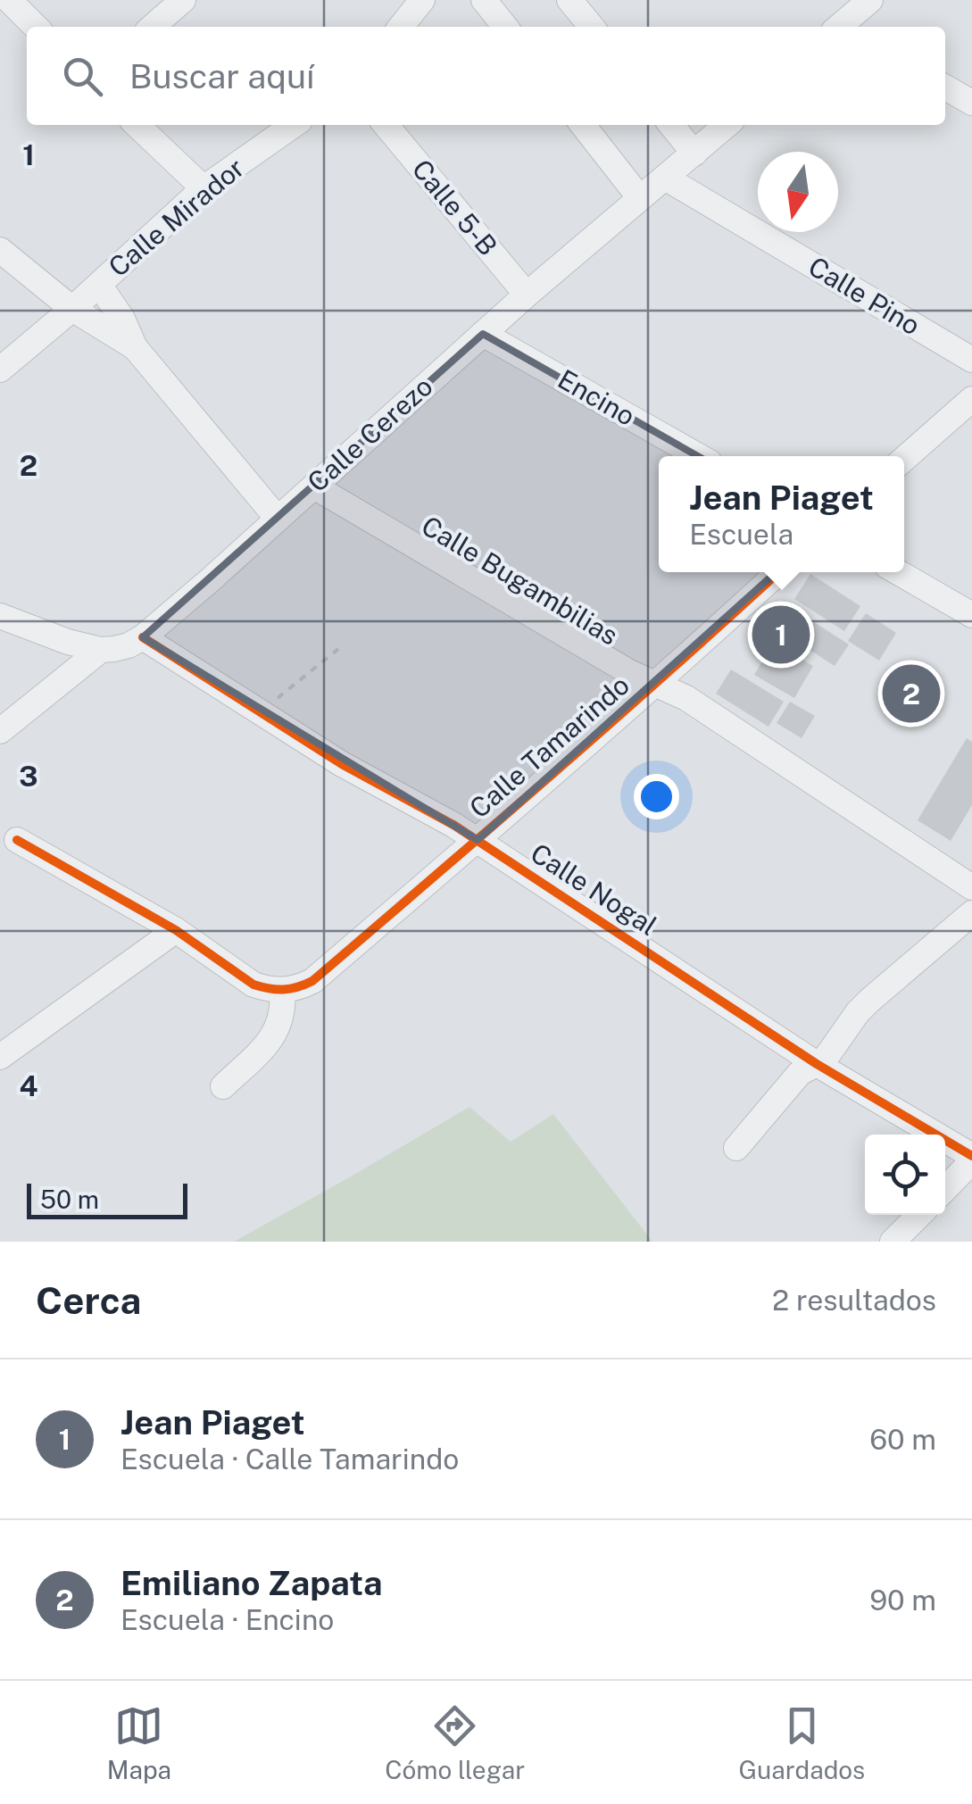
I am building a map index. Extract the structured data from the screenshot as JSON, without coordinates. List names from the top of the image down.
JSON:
{
  "streets": {
    "street": [
      "Calle 5-B",
      "Calle Mirador",
      "Calle Pino",
      "Encino",
      "Calle Cerezo",
      "Calle Bugambilias",
      "Calle Tamarindo",
      "Calle Nogal"
    ]
  },
  "crossings": [
    ["Calle 5-B", "Calle Cerezo"],
    ["Calle Pino", "Calle Cerezo"],
    ["Encino", "Calle Cerezo"],
    ["Calle Cerezo", "Calle Bugambilias"],
    ["Calle Cerezo", "Calle Nogal"],
    ["Calle Bugambilias", "Calle Tamarindo"],
    ["Calle Tamarindo", "Calle Nogal"]
  ],
  "scale_bar": "50 m",
  "north": "bottom",
  "page": {
    "search": "Buscar aquí",
    "popup": ["Jean Piaget", "Escuela"],
    "pins": ["1", "2"],
    "scale": "50 m",
    "heading": ["Cerca", "2 resultados"],
    "list": [
      {
        "mark": "1",
        "name": "Jean Piaget",
        "note": "Escuela · Calle Tamarindo",
        "value": "60 m"
      },
      {
        "mark": "2",
        "name": "Emiliano Zapata",
        "note": "Escuela · Encino",
        "value": "90 m"
      }
    ],
    "nav": ["Mapa", "Cómo llegar", "Guardados"]
  },
  "grid": {
    "rows": [
      "1",
      "2",
      "3",
      "4"
    ]
  }
}
